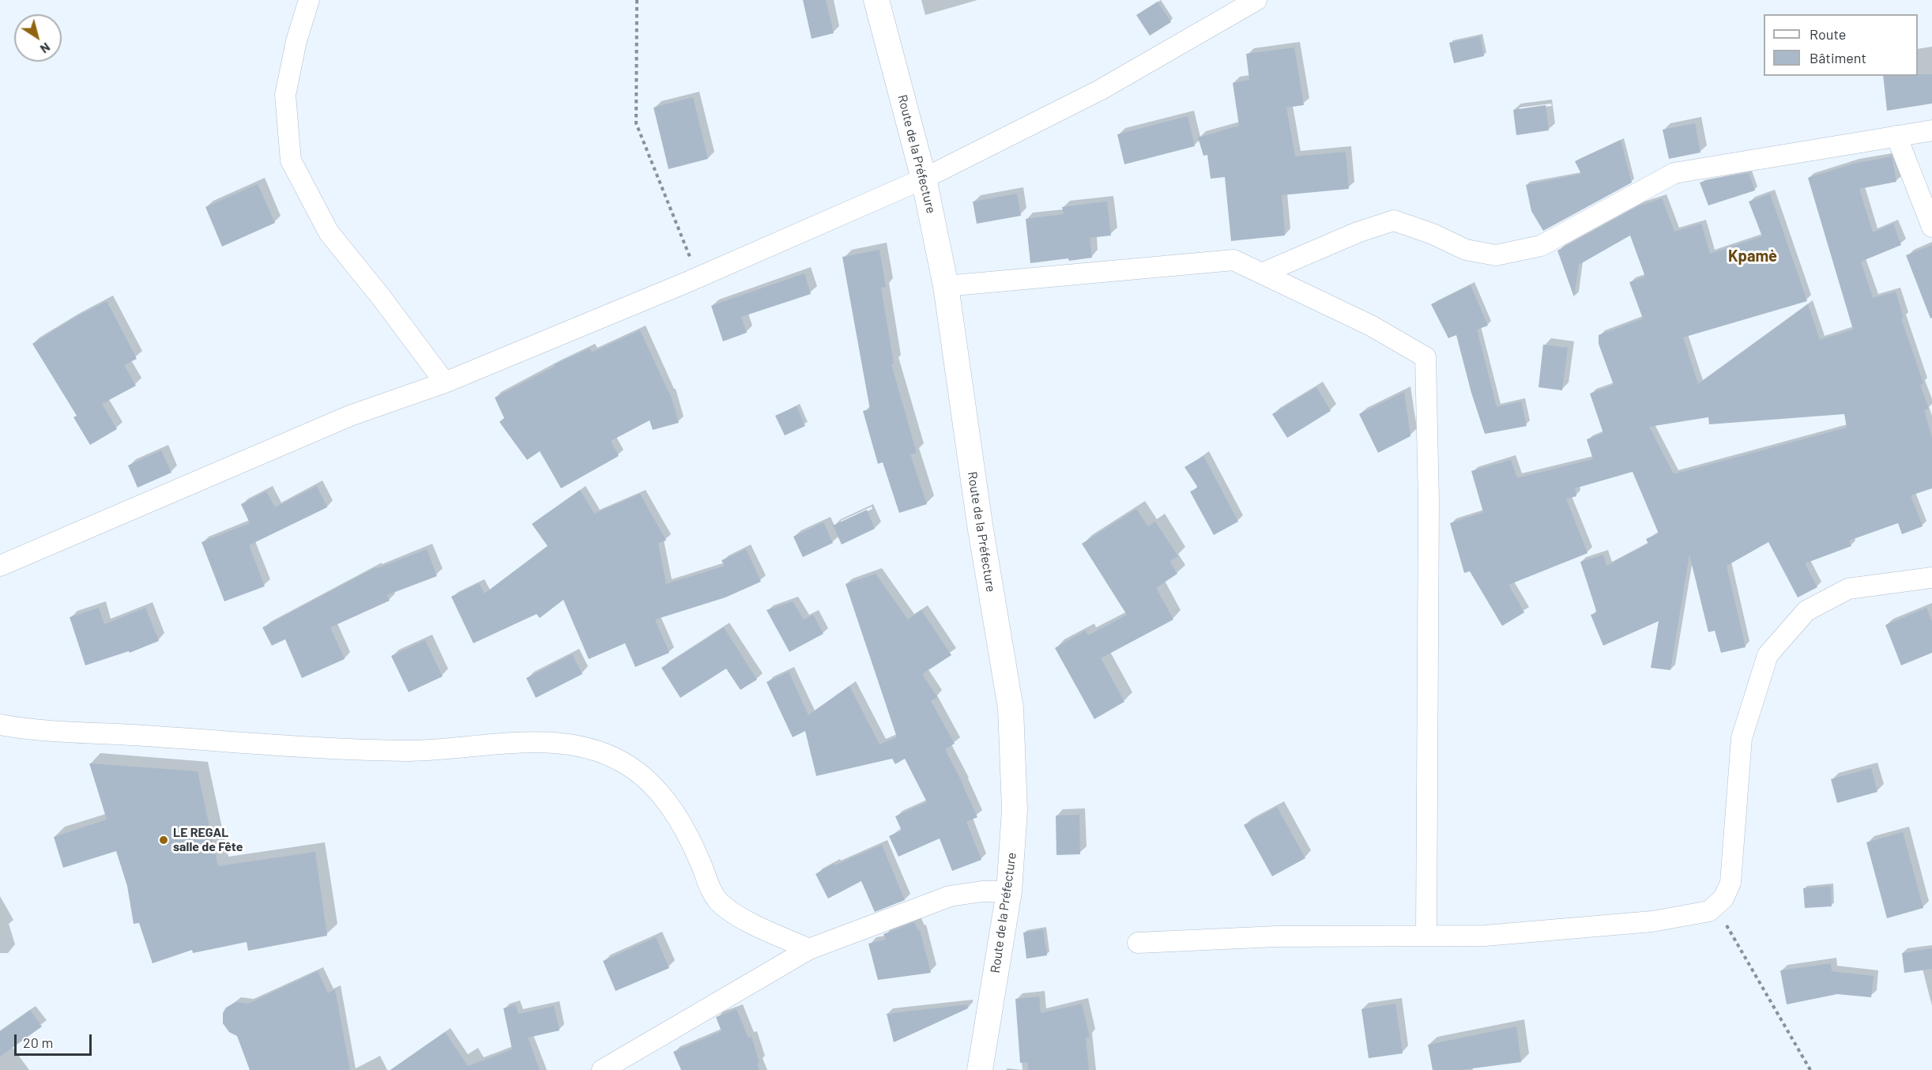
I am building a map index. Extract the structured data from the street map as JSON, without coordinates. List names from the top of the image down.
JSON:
{
  "streets": {
    "street": ["Route de la Préfecture"]
  },
  "districts": ["Kpamè"],
  "places": ["LE REGAL salle de Fête"],
  "legend": ["Route", "Bâtiment"],
  "scale_bar": "20 m",
  "north": "bottom right"
}
